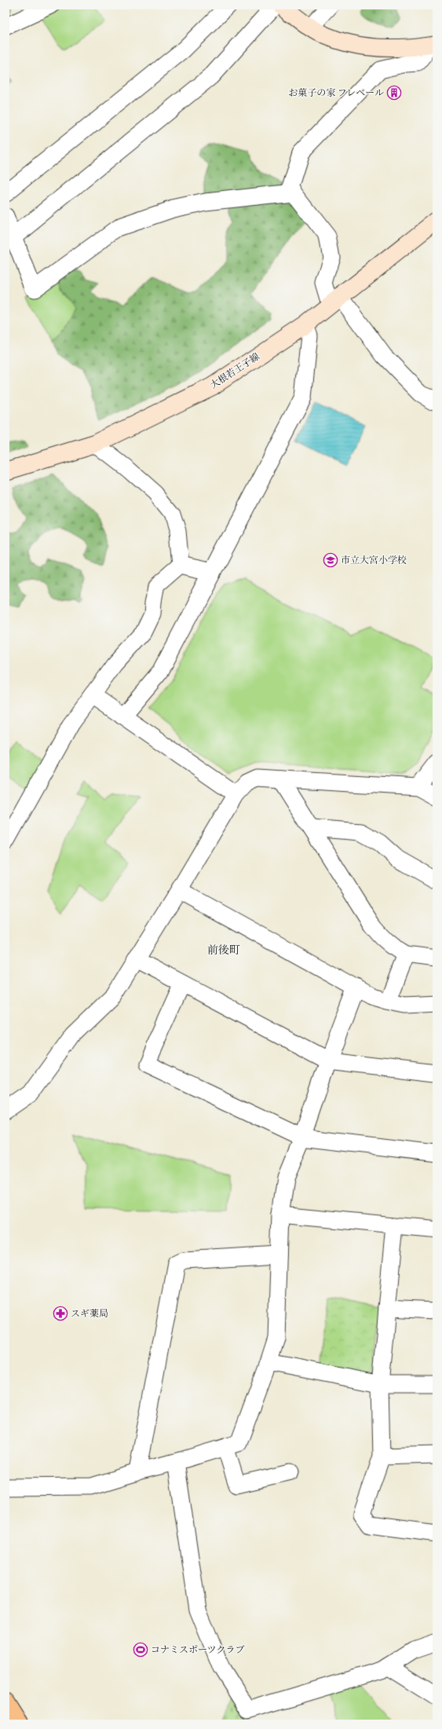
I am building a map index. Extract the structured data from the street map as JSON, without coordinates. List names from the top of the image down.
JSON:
{
  "streets": {
    "street": ["大根若王子線"]
  },
  "districts": ["前後町"],
  "places": {
    "building": ["お菓子の家 フレベール"],
    "school or university": ["市立大宮小学校"],
    "pharmacy": ["スギ薬局"],
    "sports": ["コナミスポーツクラブ"]
  }
}
